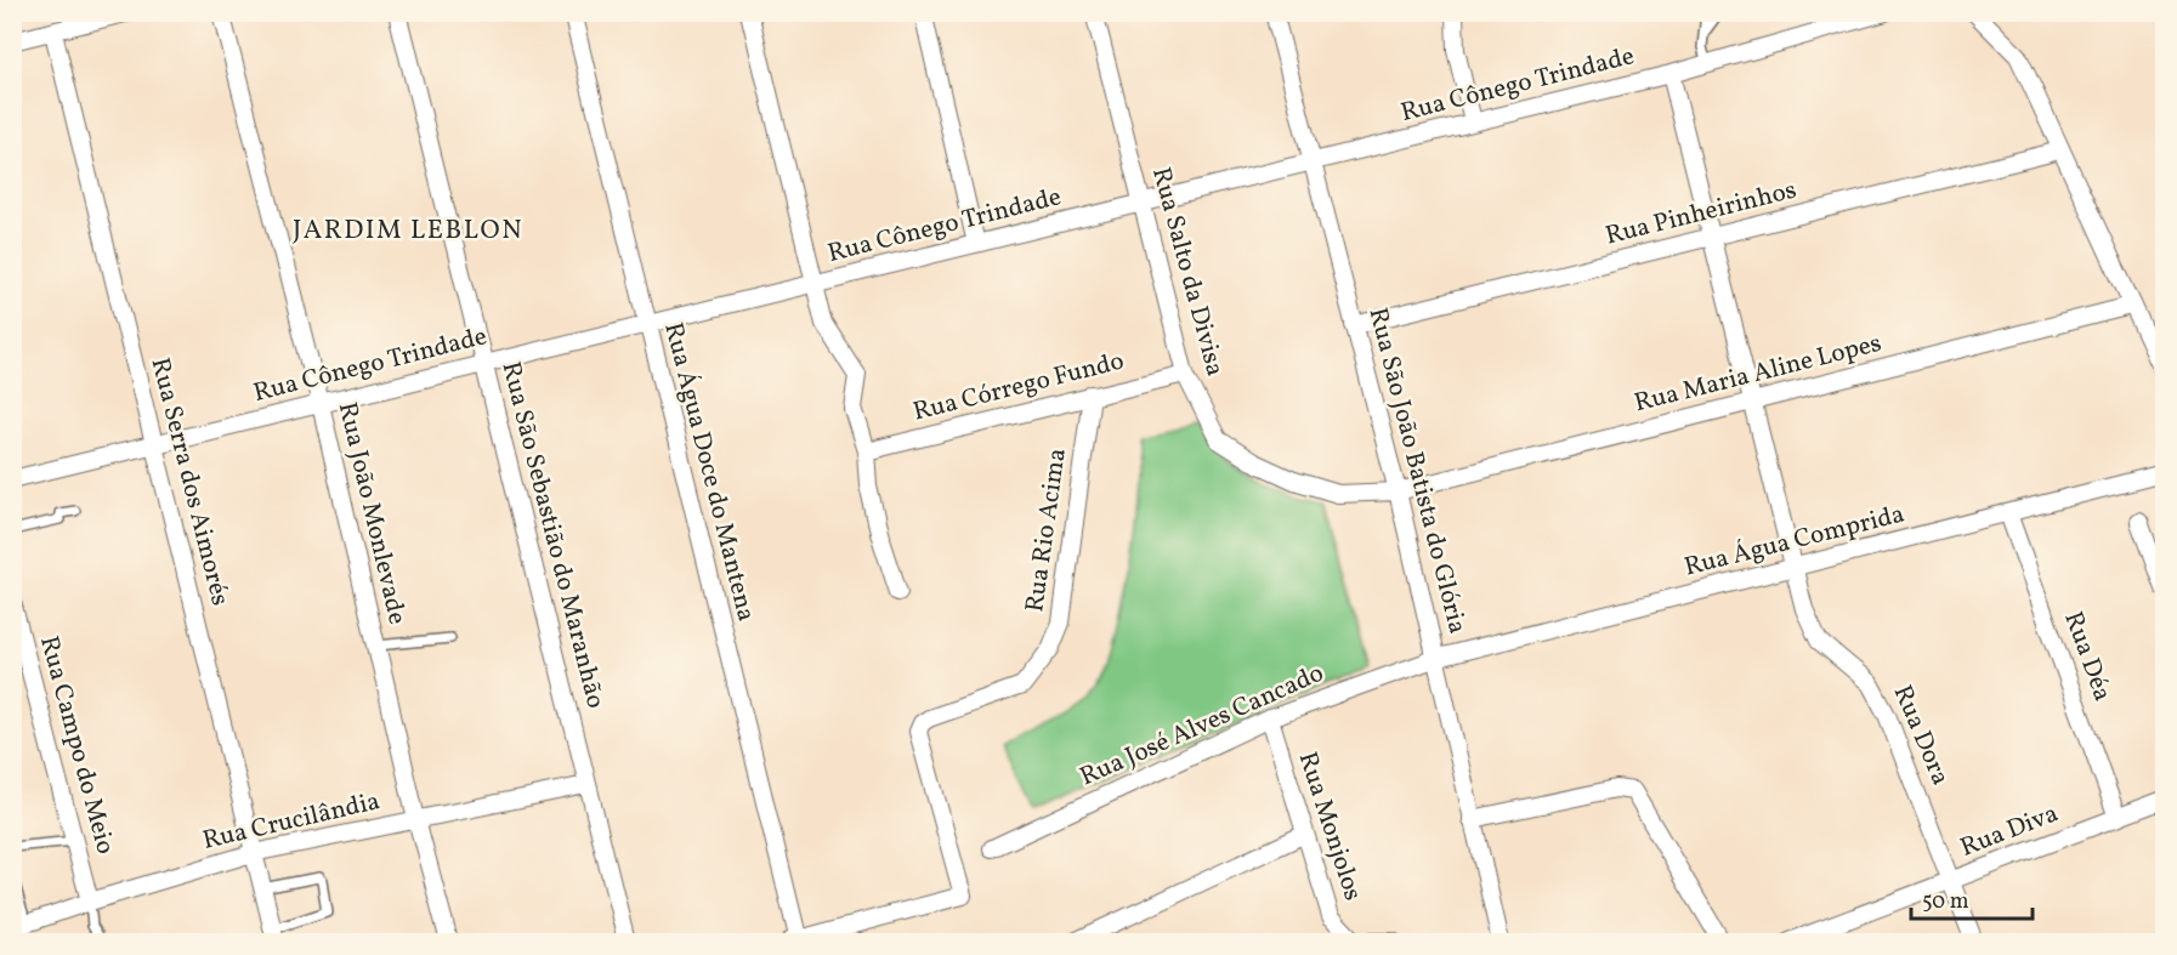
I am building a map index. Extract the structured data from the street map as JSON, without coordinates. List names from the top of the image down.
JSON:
{
  "streets": {
    "street": [
      "Rua Cônego Trindade",
      "Rua Pinheirinhos",
      "Rua Salto da Divisa",
      "Rua Maria Aline Lopes",
      "Rua Córrego Fundo",
      "Rua São João Batista do Glória",
      "Rua Água Doce do Mantena",
      "Rua Serra dos Aimorés",
      "Rua João Monlevade",
      "Rua Rio Acima",
      "Rua São Sebastião do Maranhão",
      "Rua Água Comprida",
      "Rua Déa",
      "Rua José Alves Cancado",
      "Rua Dora",
      "Rua Campo do Meio",
      "Rua Crucilândia",
      "Rua Monjolos",
      "Rua Diva"
    ]
  },
  "crossings": [
    ["Rua Cônego Trindade", "Rua Salto da Divisa"],
    ["Rua Cônego Trindade", "Rua São João Batista do Glória"],
    ["Rua Cônego Trindade", "Rua Água Doce do Mantena"],
    ["Rua Cônego Trindade", "Rua Serra dos Aimorés"],
    ["Rua Cônego Trindade", "Rua João Monlevade"],
    ["Rua Cônego Trindade", "Rua São Sebastião do Maranhão"],
    ["Rua Cônego Trindade", "Rua Dora"],
    ["Rua Pinheirinhos", "Rua São João Batista do Glória"],
    ["Rua Pinheirinhos", "Rua Dora"],
    ["Rua Salto da Divisa", "Rua Maria Aline Lopes"],
    ["Rua Salto da Divisa", "Rua Córrego Fundo"],
    ["Rua Salto da Divisa", "Rua São João Batista do Glória"],
    ["Rua Maria Aline Lopes", "Rua São João Batista do Glória"],
    ["Rua Maria Aline Lopes", "Rua Dora"],
    ["Rua Córrego Fundo", "Rua Rio Acima"],
    ["Rua São João Batista do Glória", "Rua Água Comprida"],
    ["Rua São João Batista do Glória", "Rua José Alves Cancado"],
    ["Rua Água Doce do Mantena", "Rua Rio Acima"],
    ["Rua Serra dos Aimorés", "Rua Crucilândia"],
    ["Rua João Monlevade", "Rua Crucilândia"],
    ["Rua São Sebastião do Maranhão", "Rua Crucilândia"],
    ["Rua Água Comprida", "Rua Déa"],
    ["Rua Água Comprida", "Rua José Alves Cancado"],
    ["Rua Água Comprida", "Rua Dora"],
    ["Rua Déa", "Rua Diva"],
    ["Rua José Alves Cancado", "Rua Monjolos"],
    ["Rua Dora", "Rua Diva"],
    ["Rua Campo do Meio", "Rua Crucilândia"]
  ],
  "districts": ["JARDIM LEBLON"],
  "scale_bar": "50 m"
}
